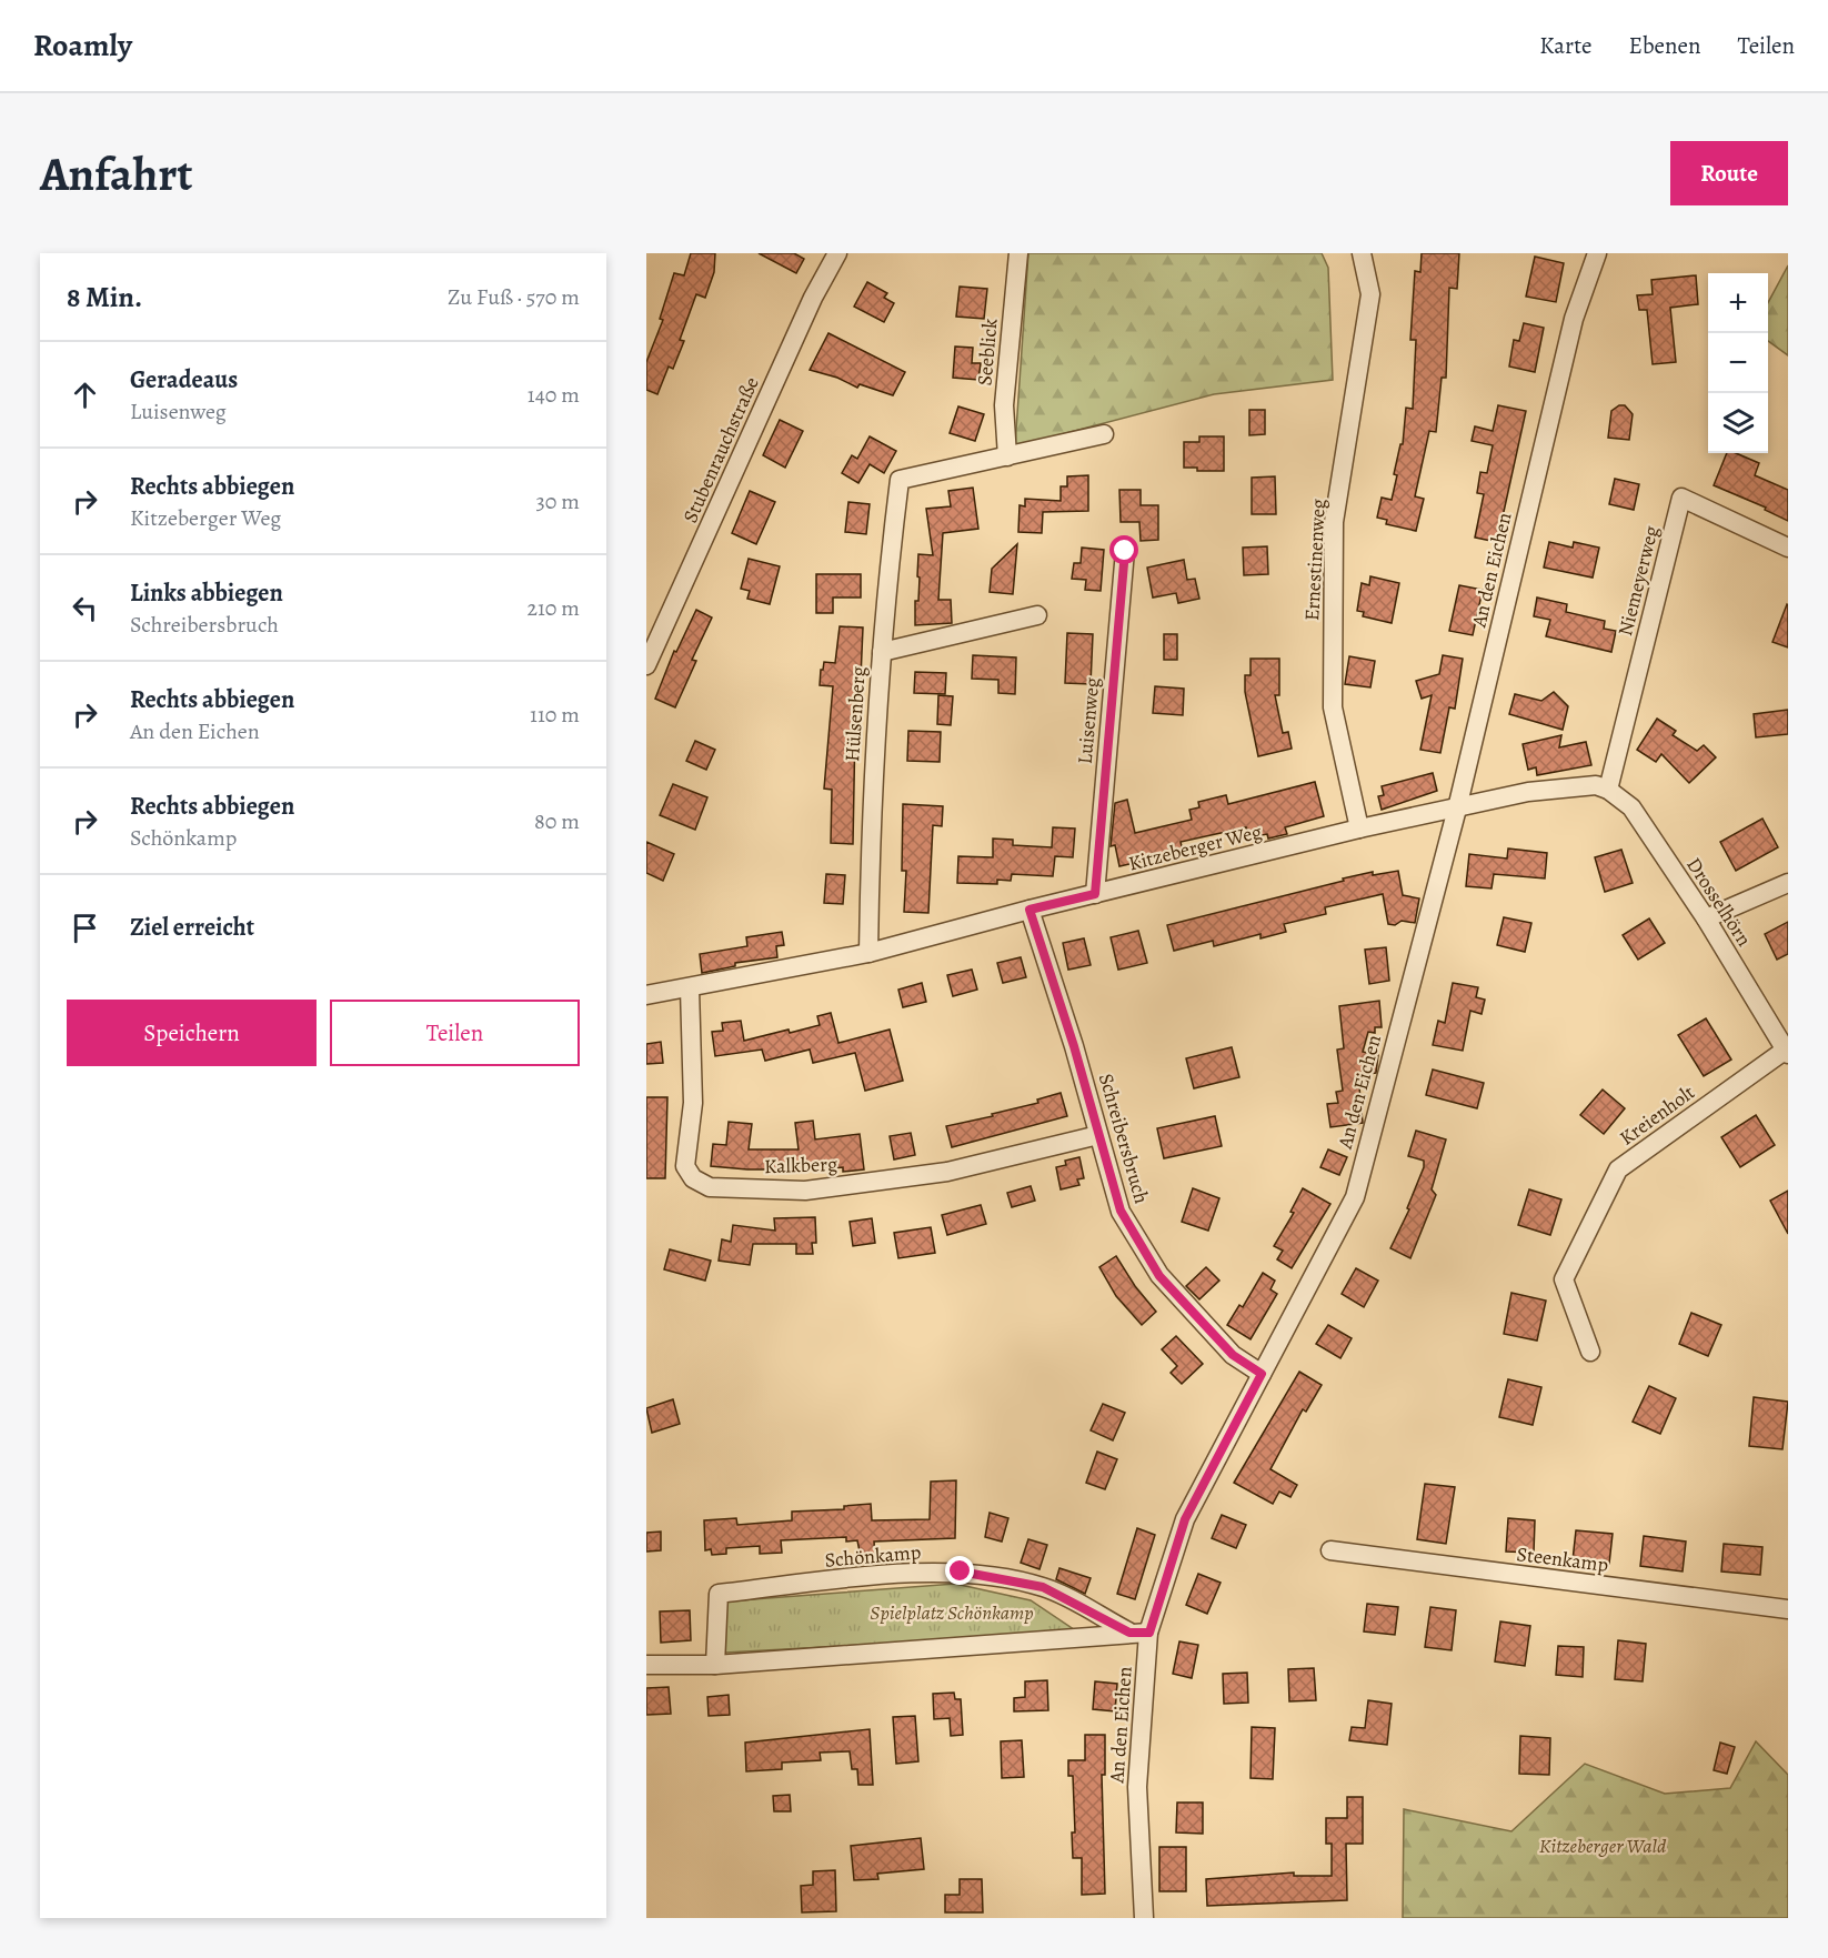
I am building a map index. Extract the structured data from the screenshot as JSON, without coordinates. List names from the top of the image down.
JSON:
{
  "streets": {
    "street": [
      "Seeblick",
      "Stubenrauchstraße",
      "Ernestinenweg",
      "An den Eichen",
      "Niemeyerweg",
      "Hülsenberg",
      "Luisenweg",
      "Kitzeberger Weg",
      "Drosselhörn",
      "Kreienholt",
      "Schreibersbruch",
      "Kalkberg",
      "Schönkamp",
      "Steenkamp"
    ]
  },
  "crossings": [
    ["Seeblick", "Hülsenberg"],
    ["Ernestinenweg", "Kitzeberger Weg"],
    ["An den Eichen", "Kitzeberger Weg"],
    ["An den Eichen", "Schreibersbruch"],
    ["An den Eichen", "Schönkamp"],
    ["Niemeyerweg", "Kitzeberger Weg"],
    ["Niemeyerweg", "Drosselhörn"],
    ["Hülsenberg", "Kitzeberger Weg"],
    ["Luisenweg", "Kitzeberger Weg"],
    ["Kitzeberger Weg", "Drosselhörn"],
    ["Kitzeberger Weg", "Schreibersbruch"],
    ["Kitzeberger Weg", "Kalkberg"],
    ["Drosselhörn", "Kreienholt"],
    ["Schreibersbruch", "Kalkberg"]
  ],
  "parks": ["Spielplatz Schönkamp", "Kitzeberger Wald"],
  "page": {
    "header": "Roamly",
    "nav": ["Karte", "Ebenen", "Teilen"],
    "buttons": [
      "Route",
      ["Speichern", "Teilen"]
    ],
    "title": "Anfahrt",
    "heading": ["8 Min.", "Zu Fuß · 570 m"],
    "map_buttons": ["+", "−"],
    "list": [
      ["Geradeaus", "Luisenweg", "140 m"],
      ["Rechts abbiegen", "Kitzeberger Weg", "30 m"],
      ["Links abbiegen", "Schreibersbruch", "210 m"],
      ["Rechts abbiegen", "An den Eichen", "110 m"],
      ["Rechts abbiegen", "Schönkamp", "80 m"],
      "Ziel erreicht"
    ]
  }
}
